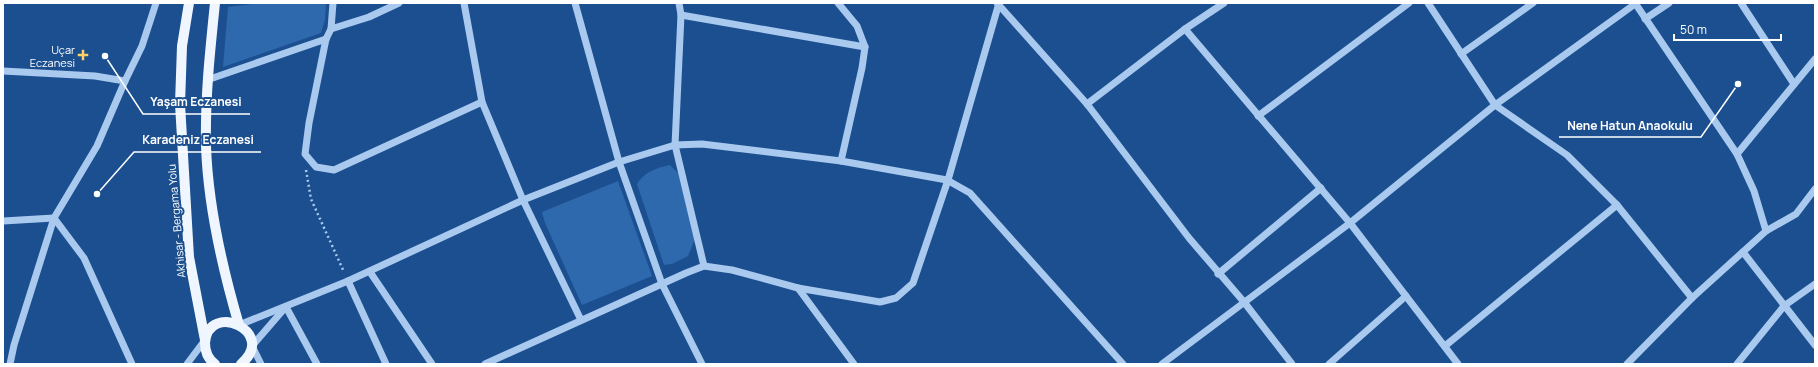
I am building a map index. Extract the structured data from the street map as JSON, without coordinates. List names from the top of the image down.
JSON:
{
  "streets": {
    "main road": ["Akhisar - Bergama Yolu"]
  },
  "places": {
    "health": ["Uçar Eczanesi"],
    "other": ["Yaşam Eczanesi", "Nene Hatun Anaokulu", "Karadeniz Eczanesi"]
  },
  "scale_bar": "50 m"
}
